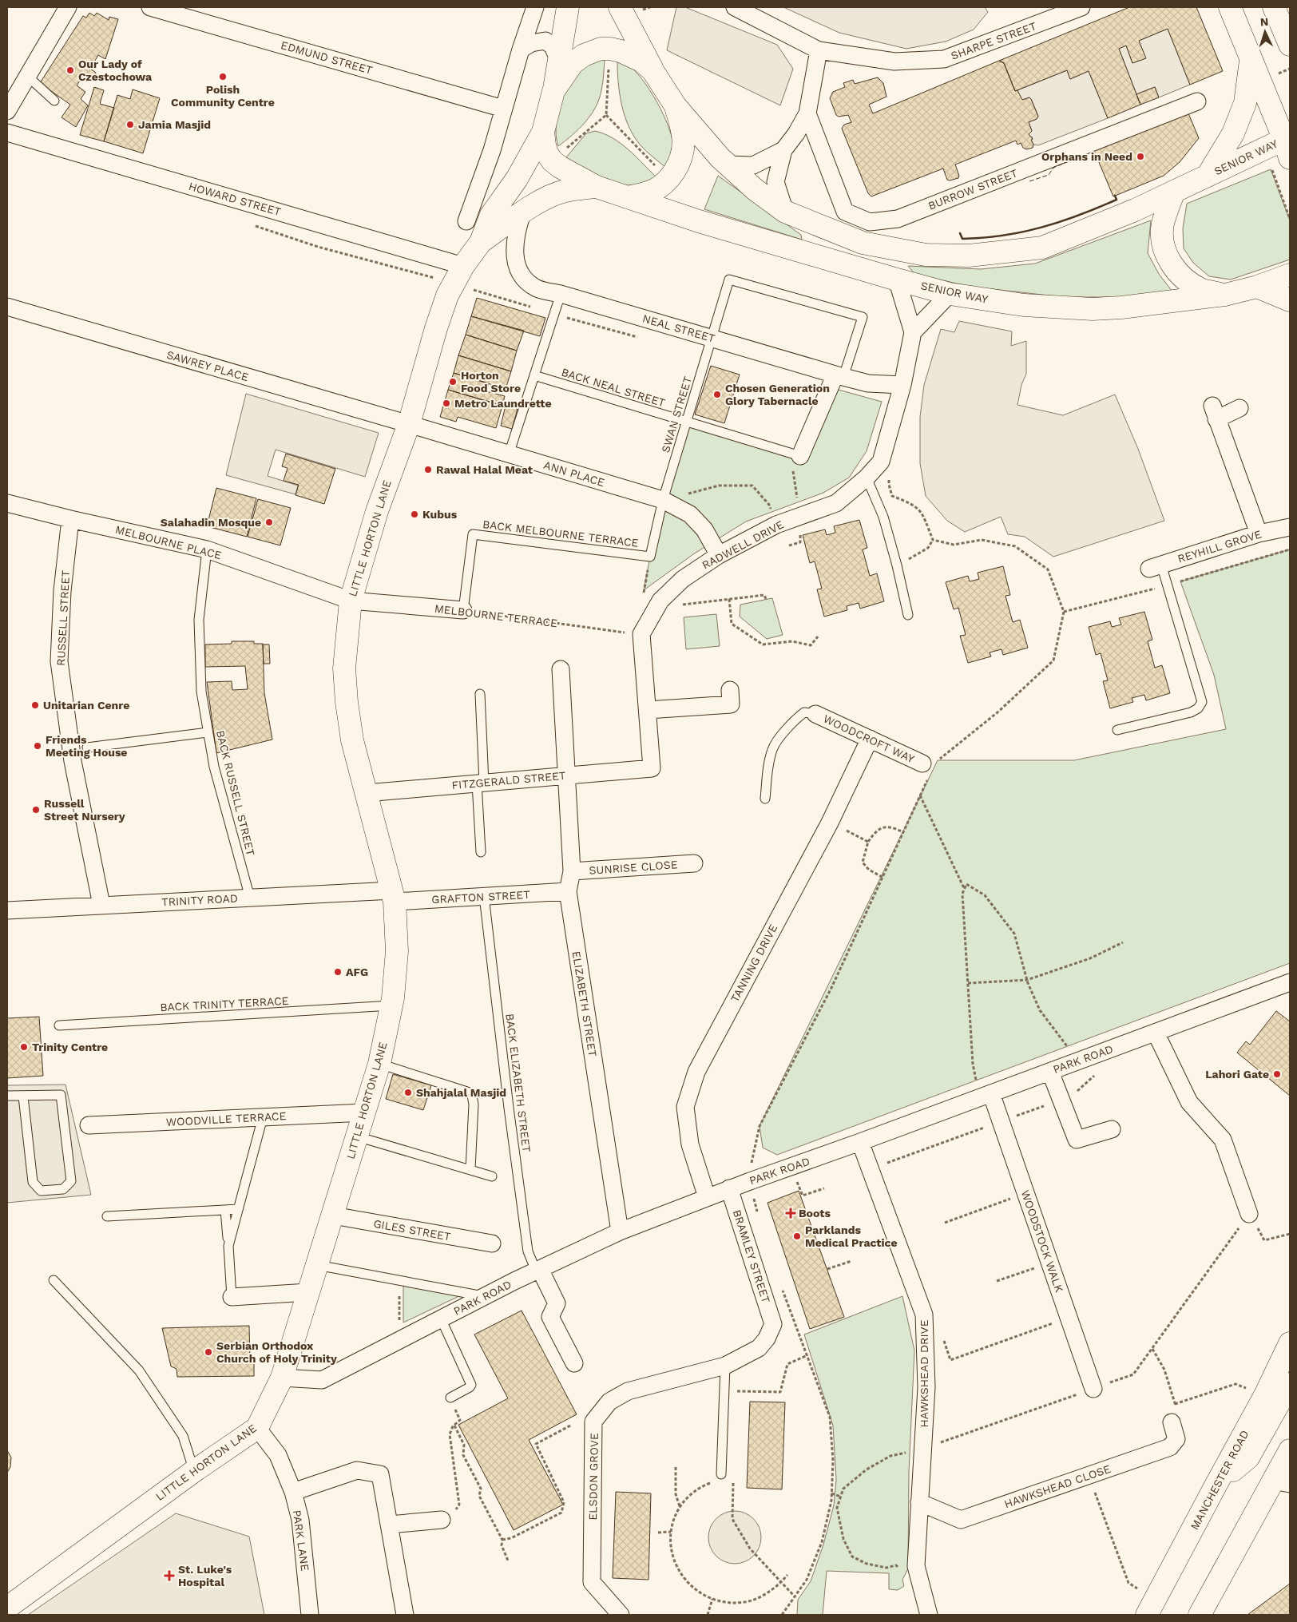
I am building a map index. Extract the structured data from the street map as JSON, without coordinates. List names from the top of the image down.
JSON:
{
  "streets": {
    "main road": ["SENIOR WAY", "LITTLE HORTON LANE", "MANCHESTER ROAD"],
    "street": [
      "SHARPE STREET",
      "EDMUND STREET",
      "BURROW STREET",
      "HOWARD STREET",
      "NEAL STREET",
      "SAWREY PLACE",
      "ANN PLACE",
      "MELBOURNE PLACE",
      "RADWELL DRIVE",
      "REYHILL GROVE",
      "MELBOURNE TERRACE",
      "RUSSELL STREET",
      "WOODCROFT WAY",
      "FITZGERALD STREET",
      "SUNRISE CLOSE",
      "GRAFTON STREET",
      "TRINITY ROAD",
      "TANNING DRIVE",
      "ELIZABETH STREET",
      "PARK ROAD",
      "WOODVILLE TERRACE",
      "GILES STREET",
      "WOODSTOCK WALK",
      "BRAMLEY STREET",
      "HAWKSHEAD DRIVE",
      "ELSDON GROVE",
      "HAWKSHEAD CLOSE",
      "PARK LANE"
    ],
    "lane": [
      "BACK NEAL STREET",
      "SWAN STREET",
      "BACK MELBOURNE TERRACE",
      "BACK RUSSELL STREET",
      "BACK TRINITY TERRACE",
      "BACK ELIZABETH STREET"
    ]
  },
  "crossings": [
    ["SENIOR WAY", "LITTLE HORTON LANE"],
    ["SENIOR WAY", "RADWELL DRIVE"],
    ["HOWARD STREET", "LITTLE HORTON LANE"],
    ["NEAL STREET", "SWAN STREET"],
    ["NEAL STREET", "LITTLE HORTON LANE"],
    ["NEAL STREET", "RADWELL DRIVE"],
    ["SAWREY PLACE", "ANN PLACE"],
    ["SAWREY PLACE", "LITTLE HORTON LANE"],
    ["BACK NEAL STREET", "SWAN STREET"],
    ["SWAN STREET", "ANN PLACE"],
    ["SWAN STREET", "BACK MELBOURNE TERRACE"],
    ["ANN PLACE", "LITTLE HORTON LANE"],
    ["ANN PLACE", "RADWELL DRIVE"],
    ["BACK MELBOURNE TERRACE", "MELBOURNE TERRACE"],
    ["LITTLE HORTON LANE", "MELBOURNE PLACE"],
    ["LITTLE HORTON LANE", "MELBOURNE TERRACE"],
    ["LITTLE HORTON LANE", "FITZGERALD STREET"],
    ["LITTLE HORTON LANE", "GRAFTON STREET"],
    ["LITTLE HORTON LANE", "TRINITY ROAD"],
    ["LITTLE HORTON LANE", "BACK TRINITY TERRACE"],
    ["LITTLE HORTON LANE", "PARK ROAD"],
    ["LITTLE HORTON LANE", "WOODVILLE TERRACE"],
    ["LITTLE HORTON LANE", "GILES STREET"],
    ["LITTLE HORTON LANE", "PARK LANE"],
    ["MELBOURNE PLACE", "MELBOURNE TERRACE"],
    ["MELBOURNE PLACE", "RUSSELL STREET"],
    ["MELBOURNE PLACE", "BACK RUSSELL STREET"],
    ["RADWELL DRIVE", "MELBOURNE TERRACE"],
    ["RUSSELL STREET", "TRINITY ROAD"],
    ["WOODCROFT WAY", "TANNING DRIVE"],
    ["FITZGERALD STREET", "ELIZABETH STREET"],
    ["BACK RUSSELL STREET", "TRINITY ROAD"],
    ["SUNRISE CLOSE", "ELIZABETH STREET"],
    ["GRAFTON STREET", "TRINITY ROAD"],
    ["GRAFTON STREET", "ELIZABETH STREET"],
    ["GRAFTON STREET", "BACK ELIZABETH STREET"],
    ["TANNING DRIVE", "PARK ROAD"],
    ["ELIZABETH STREET", "PARK ROAD"],
    ["PARK ROAD", "BACK ELIZABETH STREET"],
    ["PARK ROAD", "WOODSTOCK WALK"],
    ["PARK ROAD", "BRAMLEY STREET"],
    ["PARK ROAD", "HAWKSHEAD DRIVE"],
    ["BRAMLEY STREET", "ELSDON GROVE"],
    ["HAWKSHEAD DRIVE", "HAWKSHEAD CLOSE"]
  ],
  "places": {
    "other": [
      "Our Lady of Czestochowa",
      "Polish Community Centre",
      "Jamia Masjid",
      "Orphans in Need",
      "Horton Food Store",
      "Chosen Generation Glory Tabernacle",
      "Metro Laundrette",
      "Rawal Halal Meat",
      "Kubus",
      "Salahadin Mosque",
      "Unitarian Cenre",
      "Friends Meeting House",
      "Russell Street Nursery",
      "AFG",
      "Trinity Centre",
      "Lahori Gate",
      "Shahjalal Masjid",
      "Parklands Medical Practice",
      "Serbian Orthodox Church of Holy Trinity"
    ],
    "health": ["Boots", "St. Luke's Hospital"]
  },
  "north": "top"
}
